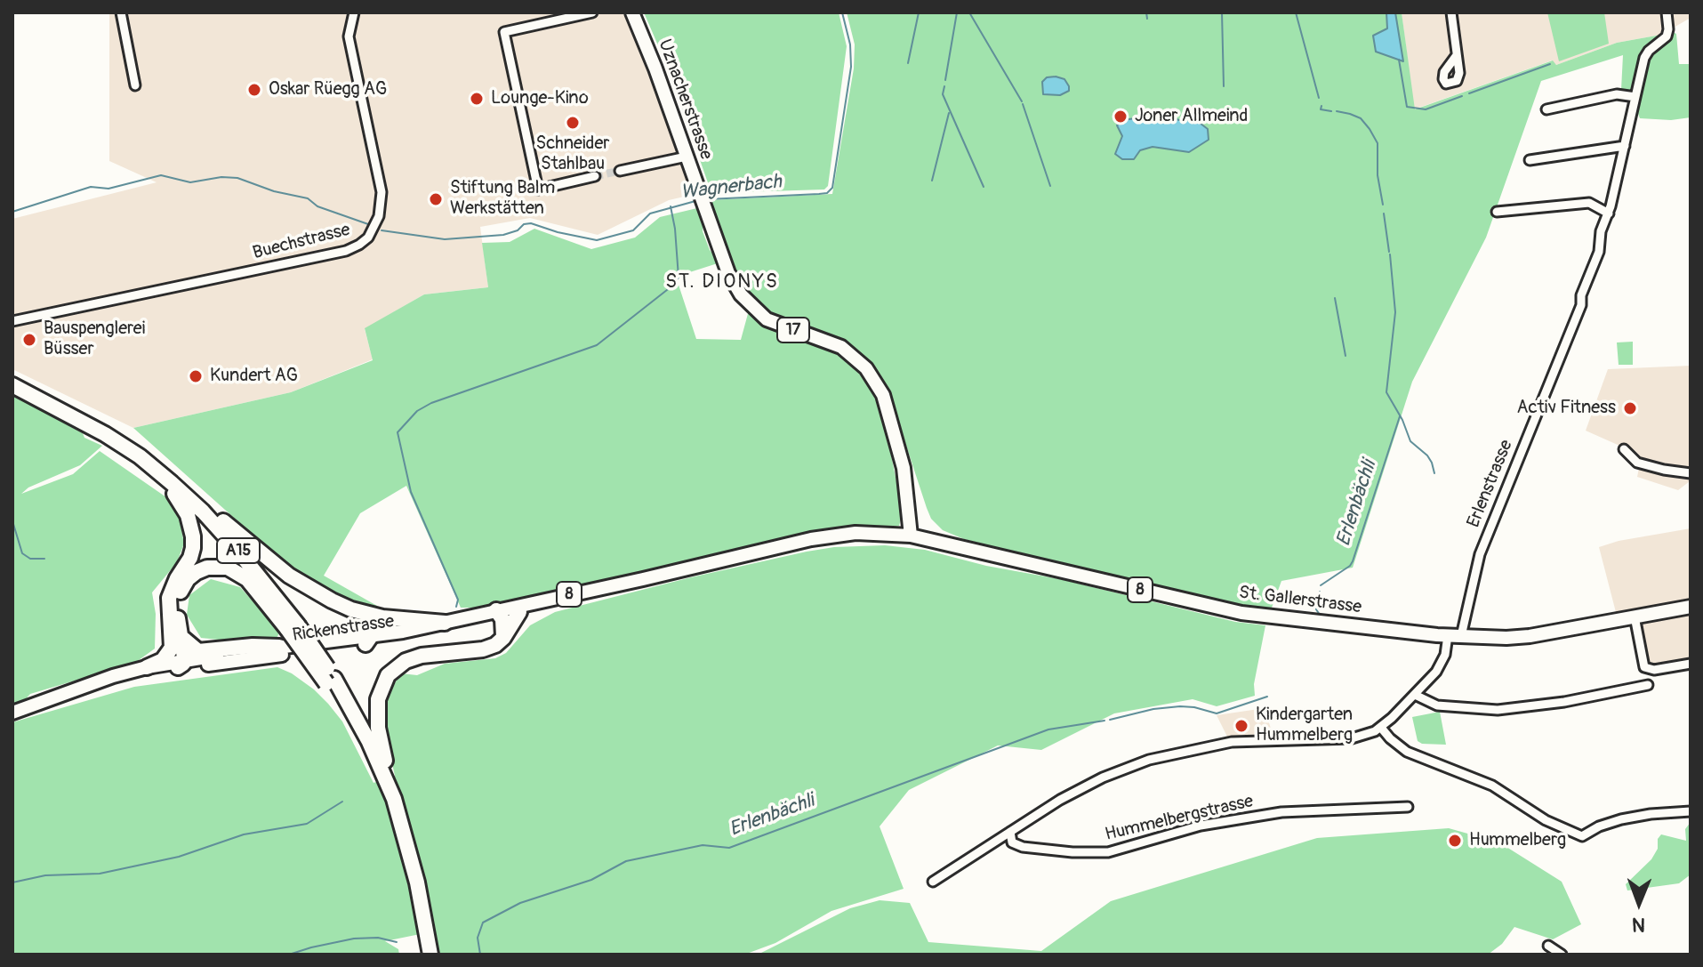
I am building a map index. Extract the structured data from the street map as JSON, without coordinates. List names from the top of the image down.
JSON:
{
  "streets": {
    "highway": ["A15"],
    "main road": [
      "Uznacherstrasse",
      "17",
      "8",
      "St. Gallerstrasse",
      "Rickenstrasse"
    ],
    "street": ["Buechstrasse", "Erlenstrasse", "Hummelbergstrasse"]
  },
  "crossings": [
    ["Uznacherstrasse", "St. Gallerstrasse"],
    ["Uznacherstrasse", "Rickenstrasse"],
    ["Erlenstrasse", "St. Gallerstrasse"],
    ["St. Gallerstrasse", "Rickenstrasse"]
  ],
  "districts": ["ST. DIONYS"],
  "water": ["Wagnerbach", "Erlenbächli"],
  "places": [
    "Oskar Rüegg AG",
    "Lounge-Kino",
    "Joner Allmeind",
    "Schneider Stahlbau",
    "Stiftung Balm Werkstätten",
    "Bauspenglerei Büsser",
    "Kundert AG",
    "Activ Fitness",
    "Kindergarten Hummelberg",
    "Hummelberg"
  ],
  "north": "bottom"
}
